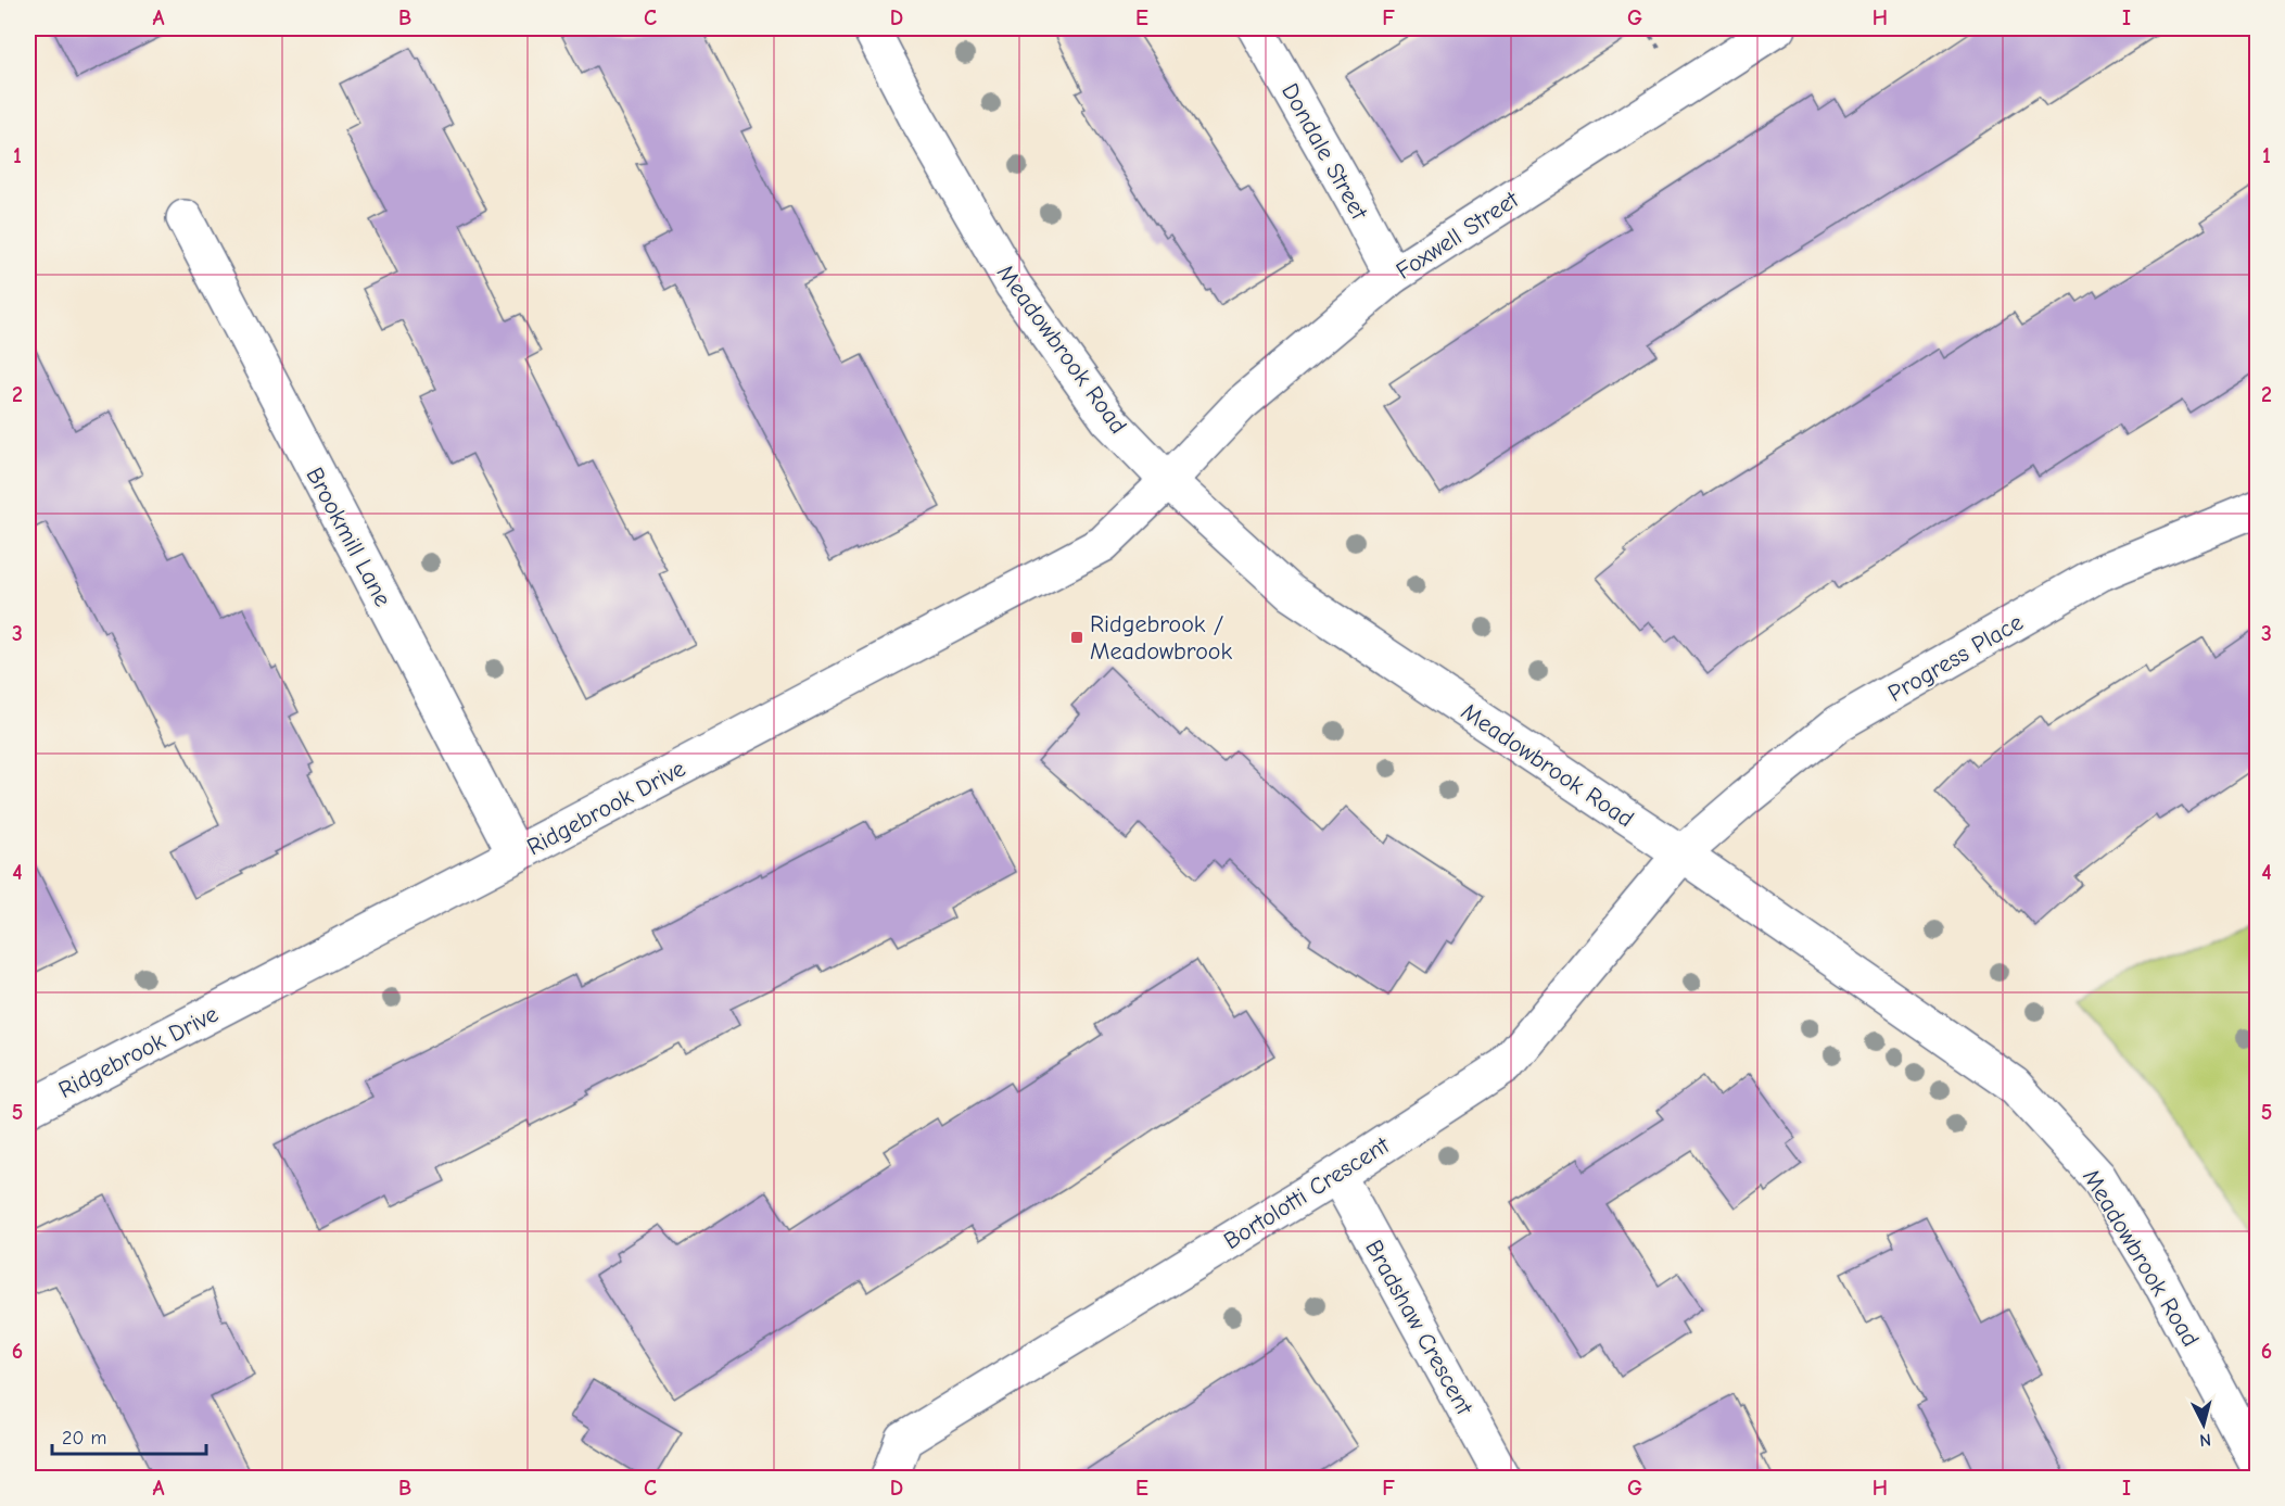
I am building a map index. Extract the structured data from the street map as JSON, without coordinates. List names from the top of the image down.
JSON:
{
  "streets": {
    "street": [
      "Dondale Street",
      "Foxwell Street",
      "Meadowbrook Road",
      "Brookmill Lane",
      "Progress Place",
      "Ridgebrook Drive",
      "Bortolotti Crescent",
      "Bradshaw Crescent"
    ]
  },
  "crossings": [
    ["Dondale Street", "Foxwell Street"],
    ["Foxwell Street", "Meadowbrook Road"],
    ["Foxwell Street", "Ridgebrook Drive"],
    ["Meadowbrook Road", "Progress Place"],
    ["Meadowbrook Road", "Ridgebrook Drive"],
    ["Meadowbrook Road", "Bortolotti Crescent"],
    ["Brookmill Lane", "Ridgebrook Drive"],
    ["Progress Place", "Bortolotti Crescent"],
    ["Bortolotti Crescent", "Bradshaw Crescent"]
  ],
  "places": {
    "transit": ["Ridgebrook / Meadowbrook"]
  },
  "scale_bar": "20 m",
  "north": "bottom",
  "grid": {
    "columns": [
      "A",
      "B",
      "C",
      "D",
      "E",
      "F",
      "G",
      "H",
      "I"
    ],
    "rows": [
      "1",
      "2",
      "3",
      "4",
      "5",
      "6"
    ]
  }
}
